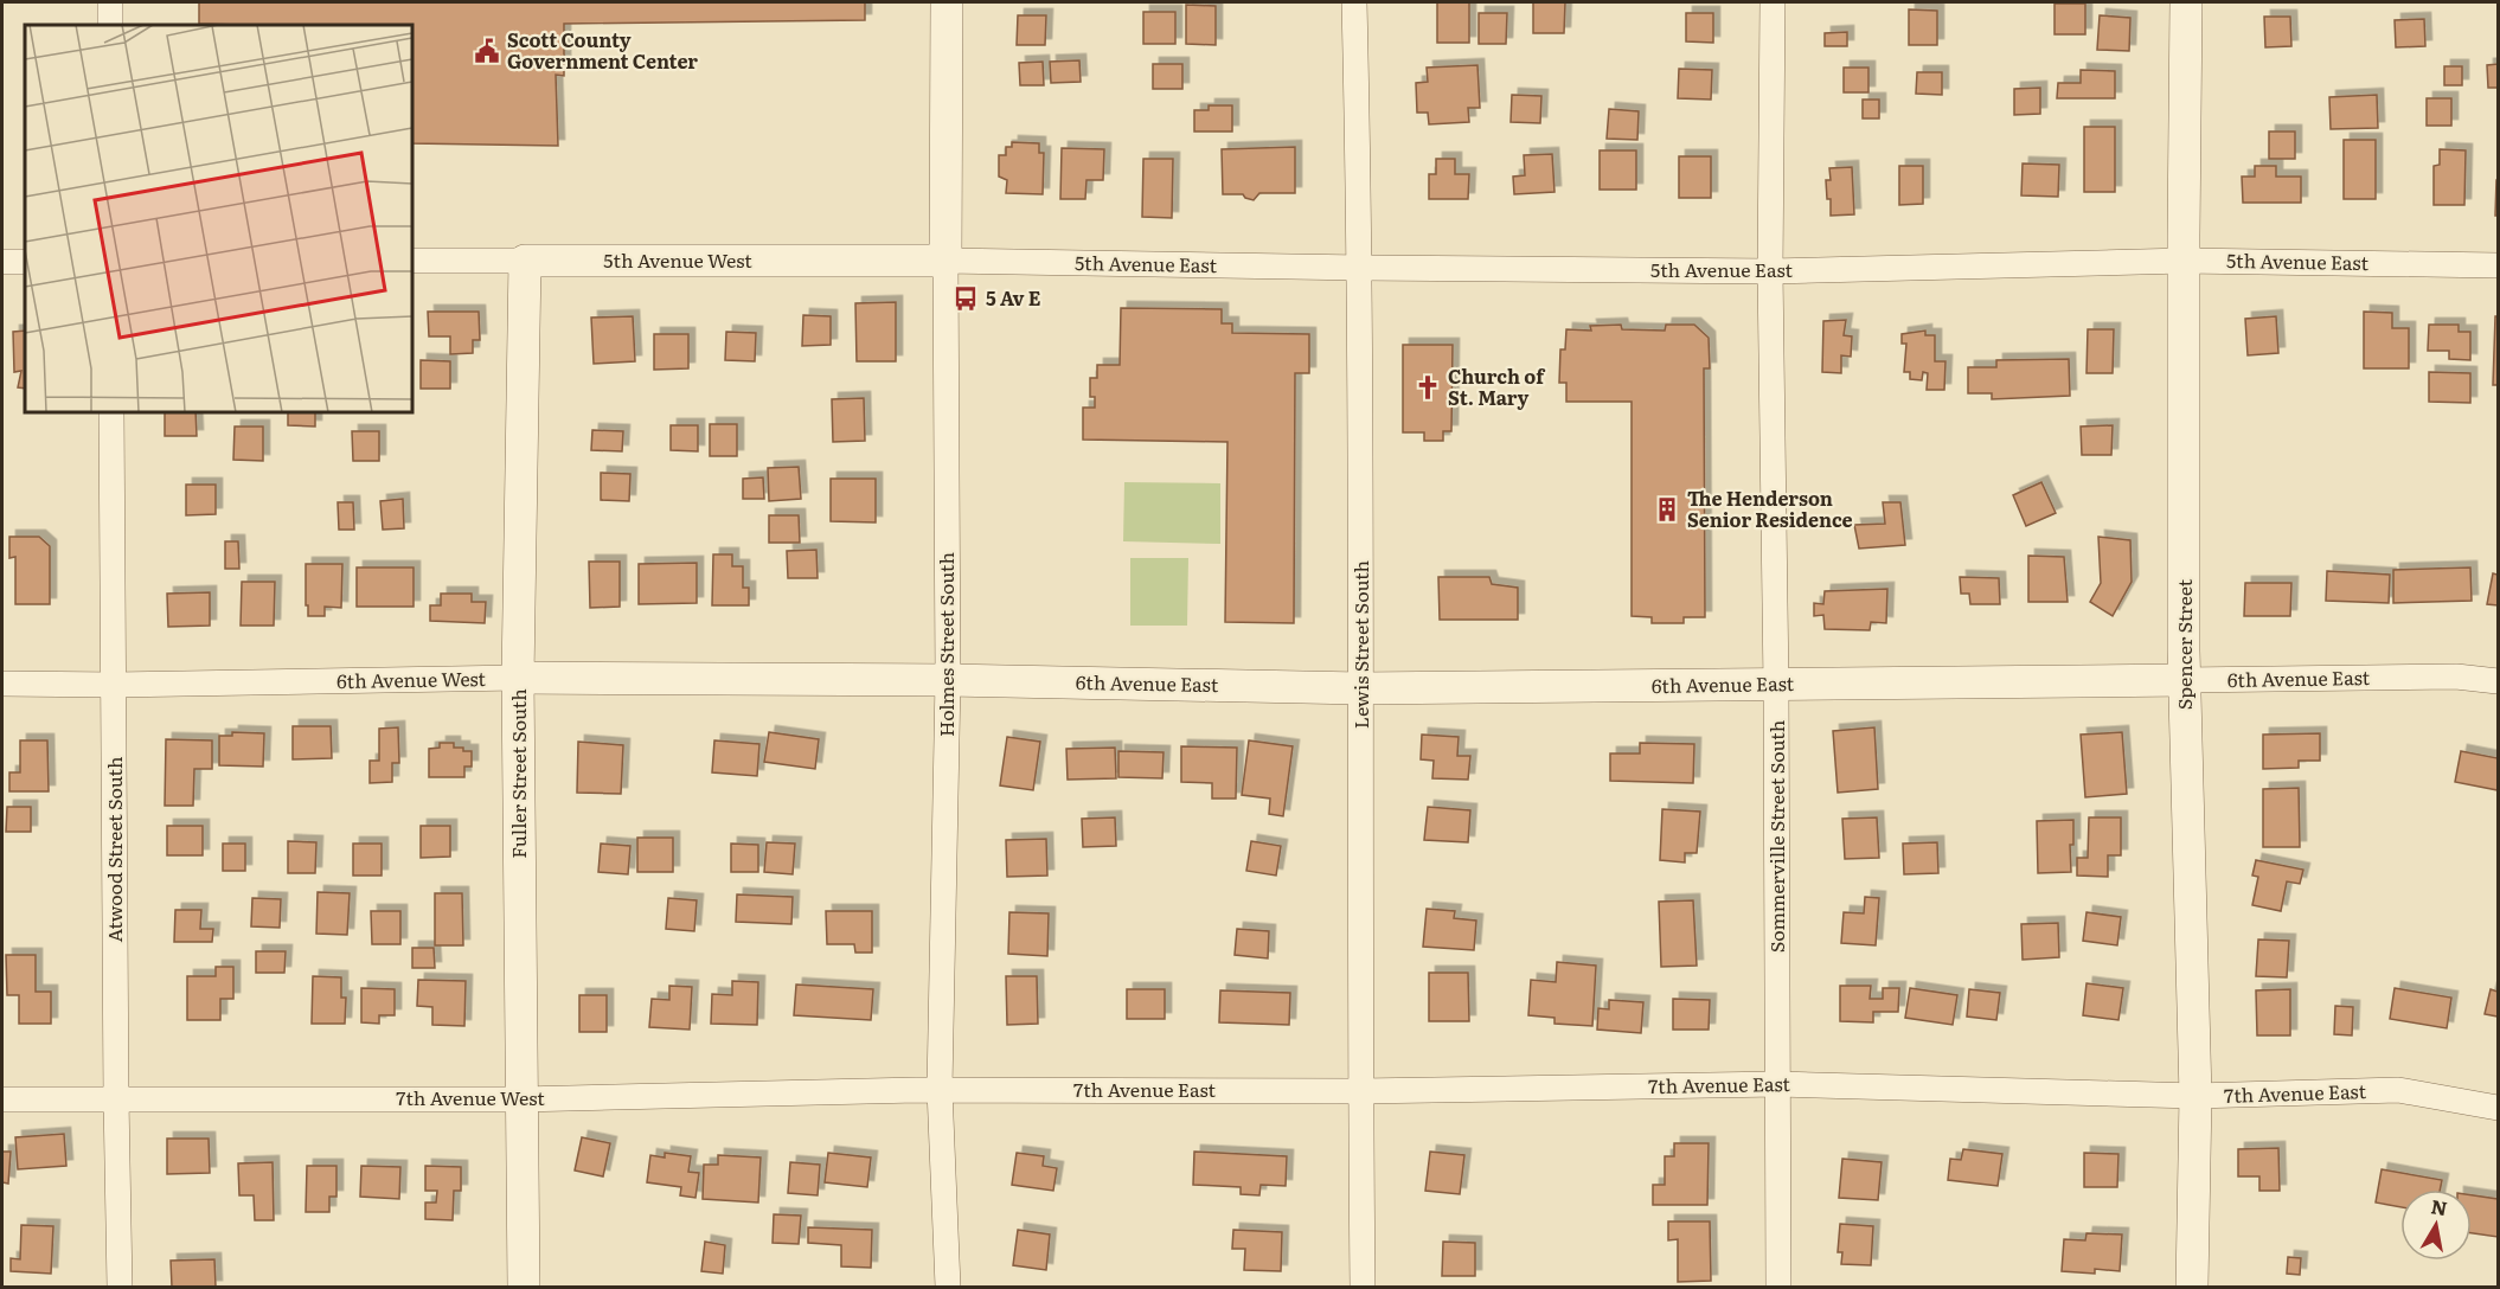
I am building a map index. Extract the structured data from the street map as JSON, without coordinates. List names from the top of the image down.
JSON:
{
  "streets": {
    "street": [
      "5th Avenue West",
      "5th Avenue East",
      "Holmes Street South",
      "Lewis Street South",
      "Spencer Street",
      "6th Avenue East",
      "6th Avenue West",
      "Fuller Street South",
      "Sommerville Street South",
      "Atwood Street South",
      "7th Avenue East",
      "7th Avenue West"
    ]
  },
  "crossings": [
    ["5th Avenue West", "5th Avenue East"],
    ["5th Avenue West", "Holmes Street South"],
    ["5th Avenue West", "Fuller Street South"],
    ["5th Avenue East", "Holmes Street South"],
    ["5th Avenue East", "Lewis Street South"],
    ["5th Avenue East", "Spencer Street"],
    ["5th Avenue East", "Sommerville Street South"],
    ["Holmes Street South", "6th Avenue East"],
    ["Holmes Street South", "6th Avenue West"],
    ["Holmes Street South", "7th Avenue East"],
    ["Holmes Street South", "7th Avenue West"],
    ["Lewis Street South", "6th Avenue East"],
    ["Lewis Street South", "7th Avenue East"],
    ["Spencer Street", "6th Avenue East"],
    ["Spencer Street", "7th Avenue East"],
    ["6th Avenue East", "6th Avenue West"],
    ["6th Avenue East", "Sommerville Street South"],
    ["6th Avenue West", "Fuller Street South"],
    ["6th Avenue West", "Atwood Street South"],
    ["Fuller Street South", "7th Avenue West"],
    ["Sommerville Street South", "7th Avenue East"],
    ["Atwood Street South", "7th Avenue West"],
    ["7th Avenue East", "7th Avenue West"]
  ],
  "places": {
    "public building": ["Scott County Government Center"],
    "bus stop": ["5 Av E"],
    "church": ["Church of St. Mary"],
    "building": ["The Henderson Senior Residence"]
  },
  "north": "top"
}
